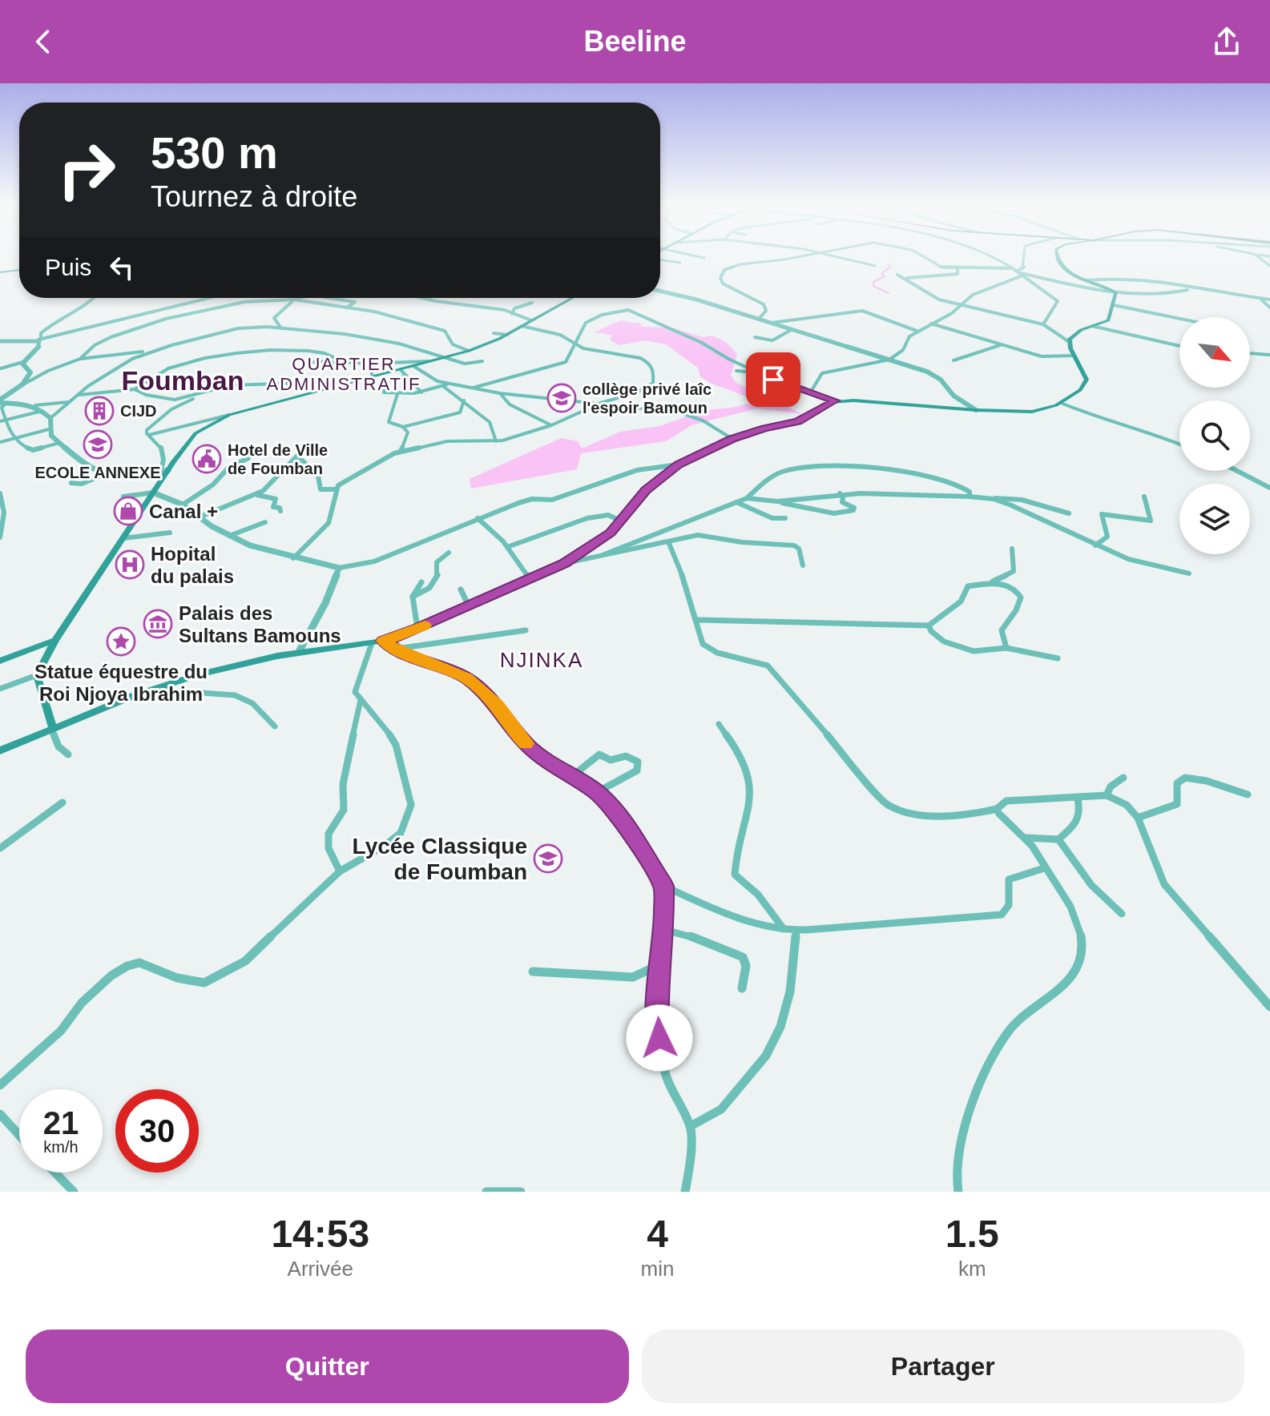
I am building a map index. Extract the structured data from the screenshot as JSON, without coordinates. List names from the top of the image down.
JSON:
{
  "districts": ["QUARTIER ADMINISTRATIF", "Foumban", "NJINKA"],
  "places": {
    "school or university": ["collège privé laîc l'espoir Bamoun", "ECOLE ANNEXE", "Lycée Classique de Foumban"],
    "building": ["CIJD"],
    "public building": ["Hotel de Ville de Foumban"],
    "shop": ["Canal +"],
    "hospital": ["Hopital du palais"],
    "museum": ["Palais des Sultans Bamouns"],
    "place": ["Statue équestre du Roi Njoya Ibrahim"]
  },
  "north": "bottom right",
  "page": {
    "header": "Beeline",
    "turn": ["530 m", "Tournez à droite"],
    "then": "Puis",
    "speed": "21 km/h",
    "limit": "30",
    "eta": [
      "14:53",
      "Arrivée",
      "4",
      "min",
      "1.5",
      "km"
    ],
    "buttons": ["Quitter", "Partager"]
  }
}
